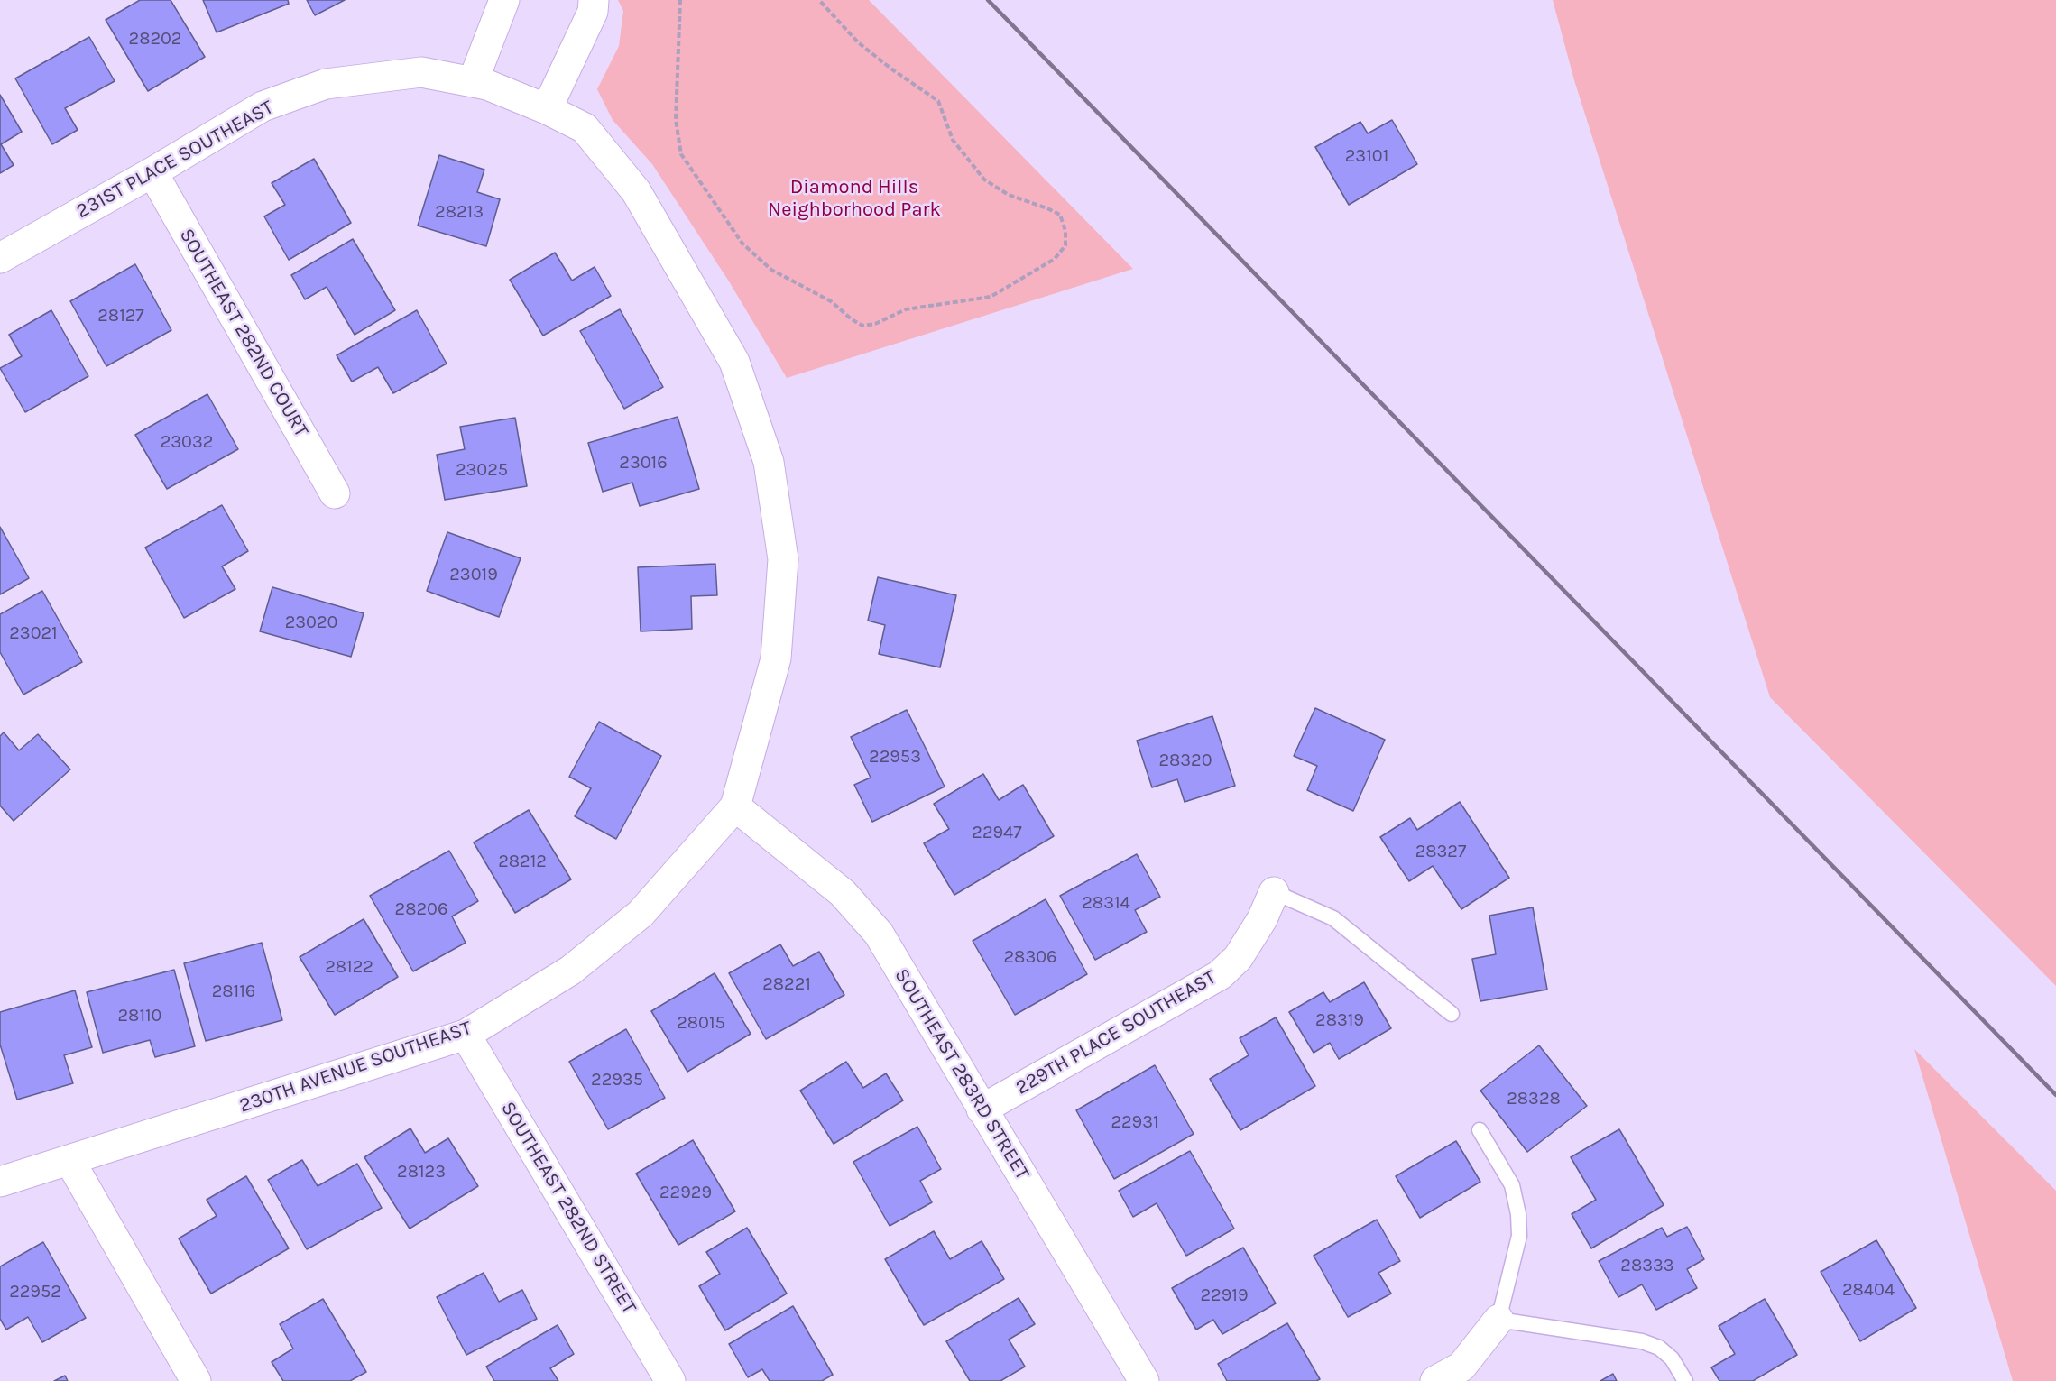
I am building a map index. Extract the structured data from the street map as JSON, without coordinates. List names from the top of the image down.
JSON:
{
  "streets": {
    "street": [
      "231ST PLACE SOUTHEAST",
      "SOUTHEAST 282ND COURT",
      "229TH PLACE SOUTHEAST",
      "230TH AVENUE SOUTHEAST",
      "SOUTHEAST 283RD STREET",
      "SOUTHEAST 282ND STREET"
    ]
  },
  "crossings": [
    ["231ST PLACE SOUTHEAST", "SOUTHEAST 282ND COURT"],
    ["231ST PLACE SOUTHEAST", "230TH AVENUE SOUTHEAST"],
    ["231ST PLACE SOUTHEAST", "SOUTHEAST 283RD STREET"],
    ["229TH PLACE SOUTHEAST", "SOUTHEAST 283RD STREET"],
    ["230TH AVENUE SOUTHEAST", "SOUTHEAST 283RD STREET"],
    ["230TH AVENUE SOUTHEAST", "SOUTHEAST 282ND STREET"]
  ],
  "parks": ["Diamond Hills Neighborhood Park"],
  "house_numbers": [
    "28202",
    "23101",
    "28213",
    "28127",
    "23032",
    "23016",
    "23025",
    "23019",
    "23020",
    "23021",
    "22953",
    "28320",
    "22947",
    "28327",
    "28212",
    "28314",
    "28206",
    "28306",
    "28122",
    "28221",
    "28116",
    "28110",
    "28319",
    "28015",
    "22935",
    "28328",
    "22931",
    "28123",
    "22929",
    "28333",
    "28404",
    "22952",
    "22919"
  ]
}
